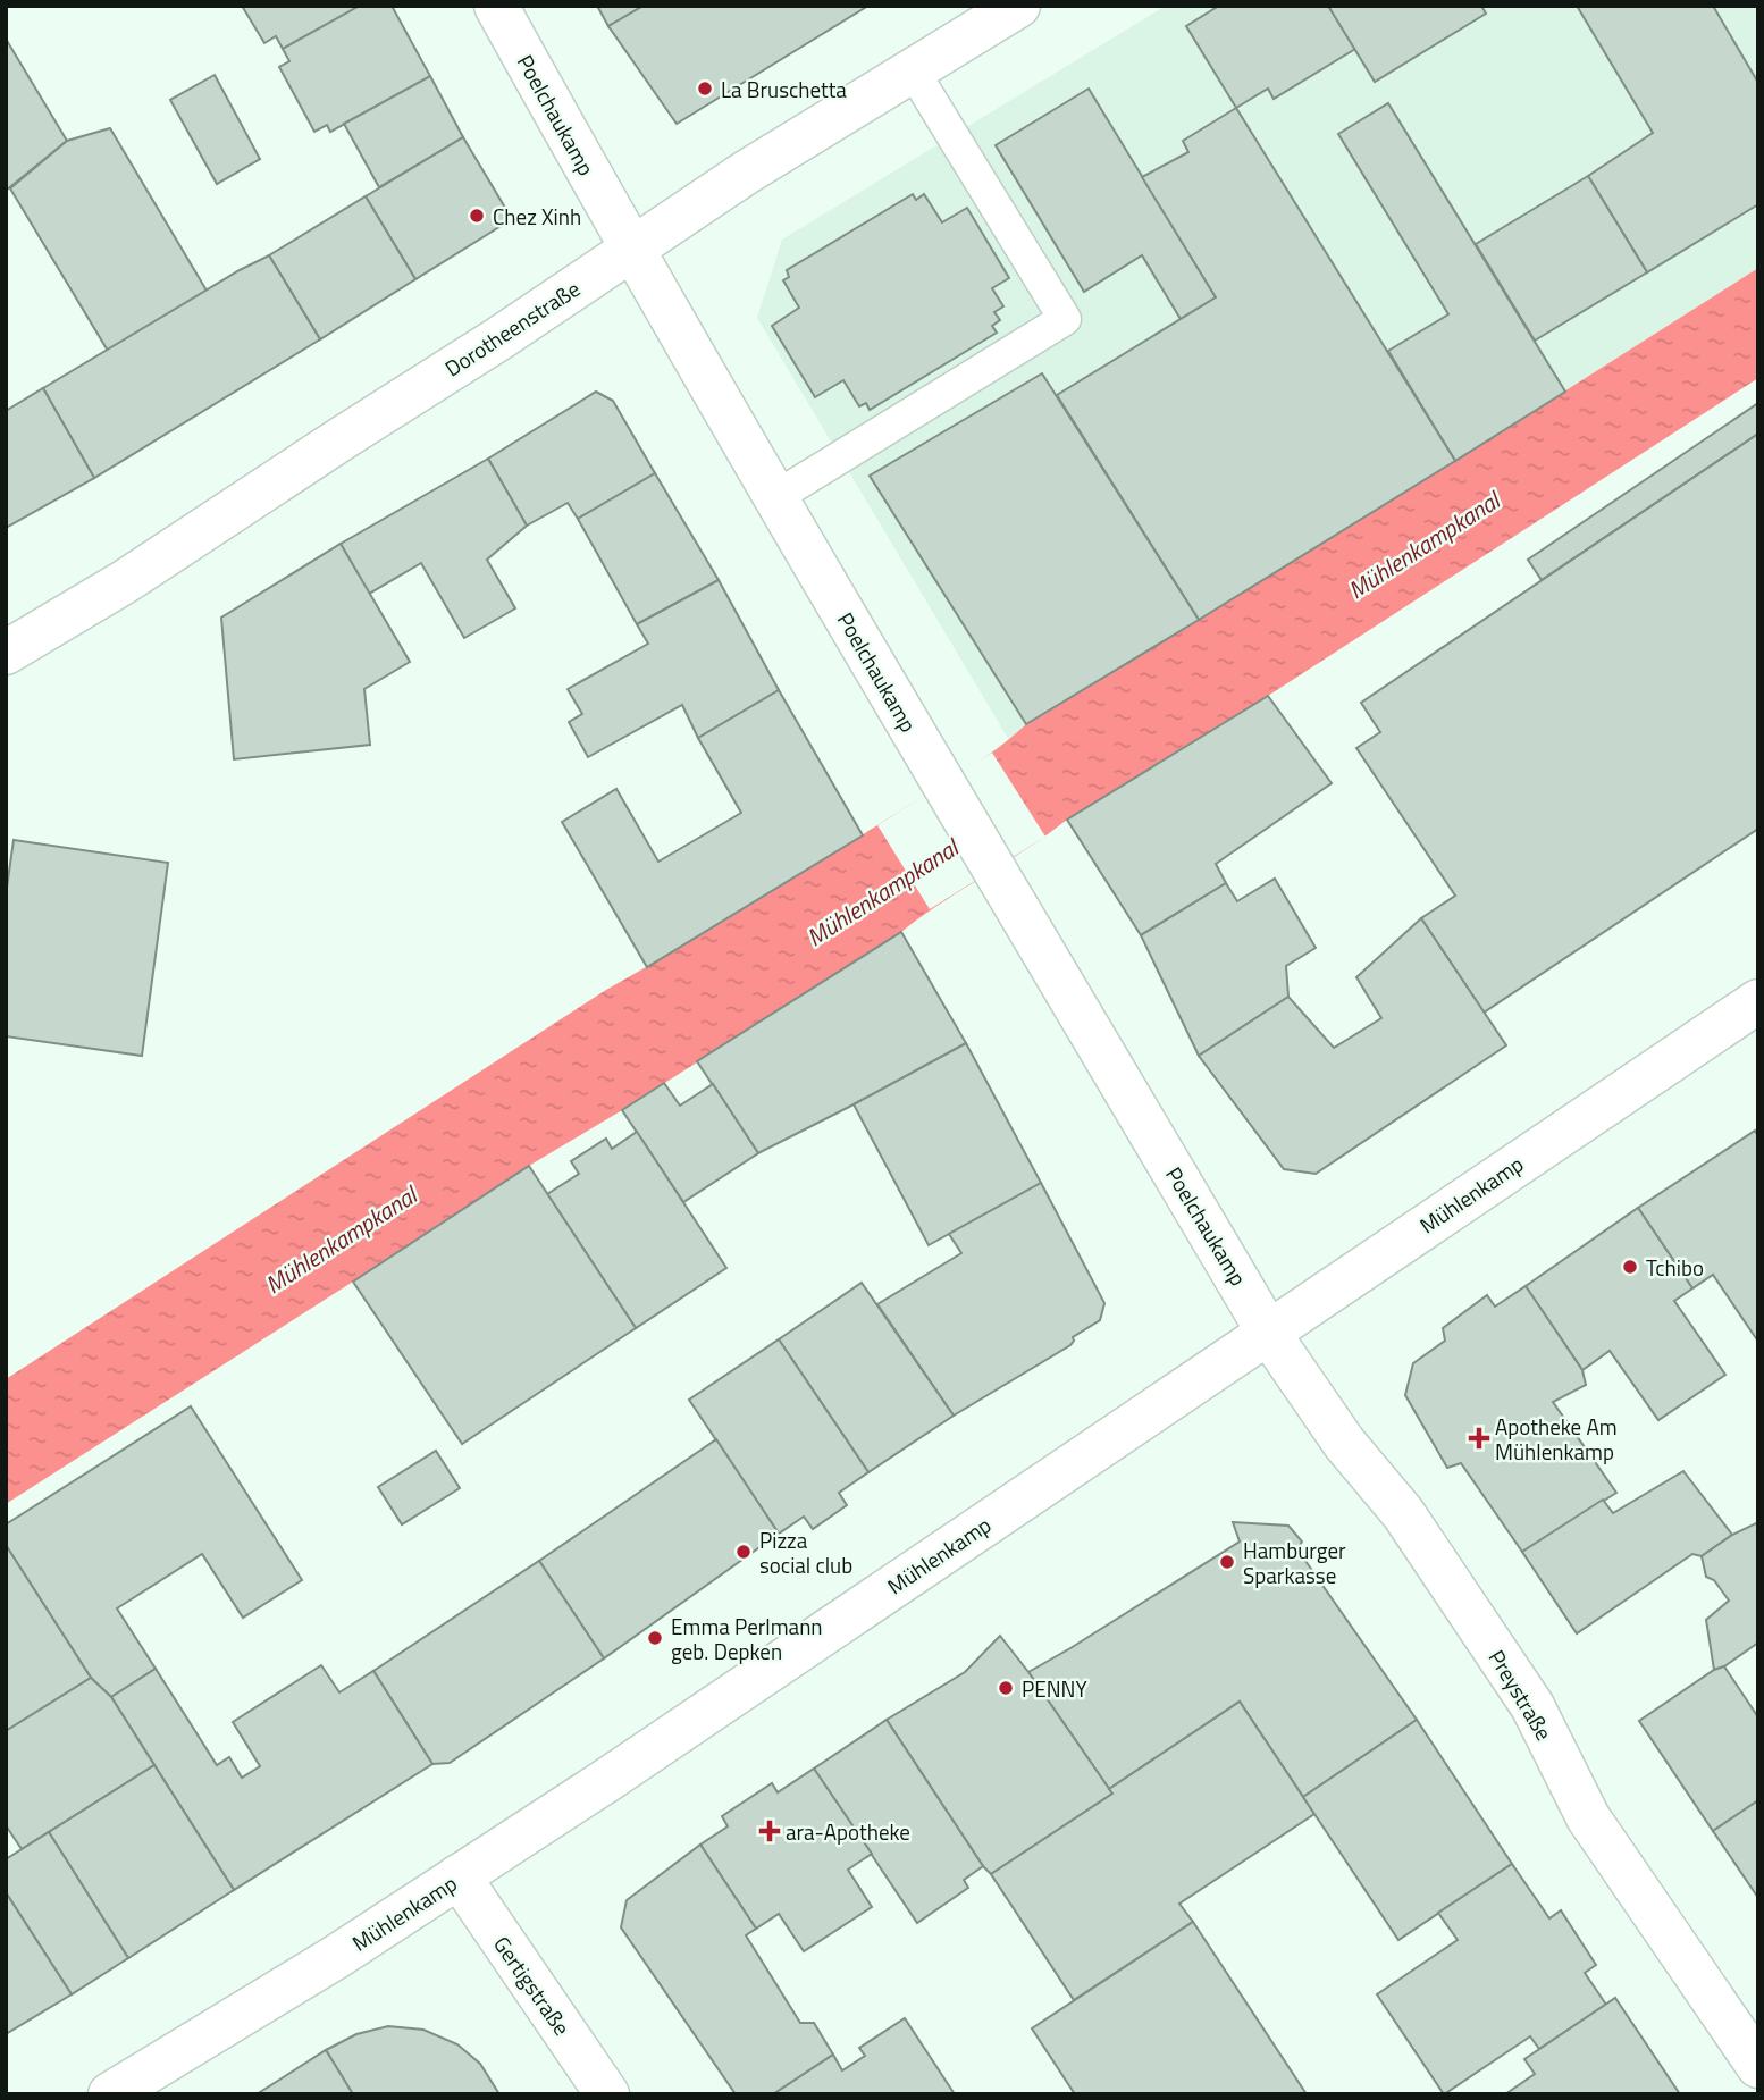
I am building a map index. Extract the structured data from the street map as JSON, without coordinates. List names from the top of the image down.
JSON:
{
  "streets": {
    "street": [
      "Poelchaukamp",
      "Dorotheenstraße",
      "Mühlenkamp",
      "Preystraße",
      "Gertigstraße"
    ]
  },
  "crossings": [
    ["Poelchaukamp", "Dorotheenstraße"],
    ["Poelchaukamp", "Mühlenkamp"],
    ["Poelchaukamp", "Preystraße"],
    ["Mühlenkamp", "Preystraße"],
    ["Mühlenkamp", "Gertigstraße"]
  ],
  "water": ["Mühlenkampkanal"],
  "places": {
    "other": [
      "La Bruschetta",
      "Chez Xinh",
      "Tchibo",
      "Pizza social club",
      "Hamburger Sparkasse",
      "Emma Perlmann geb. Depken",
      "PENNY"
    ],
    "health": ["Apotheke Am Mühlenkamp", "ara-Apotheke"]
  }
}
